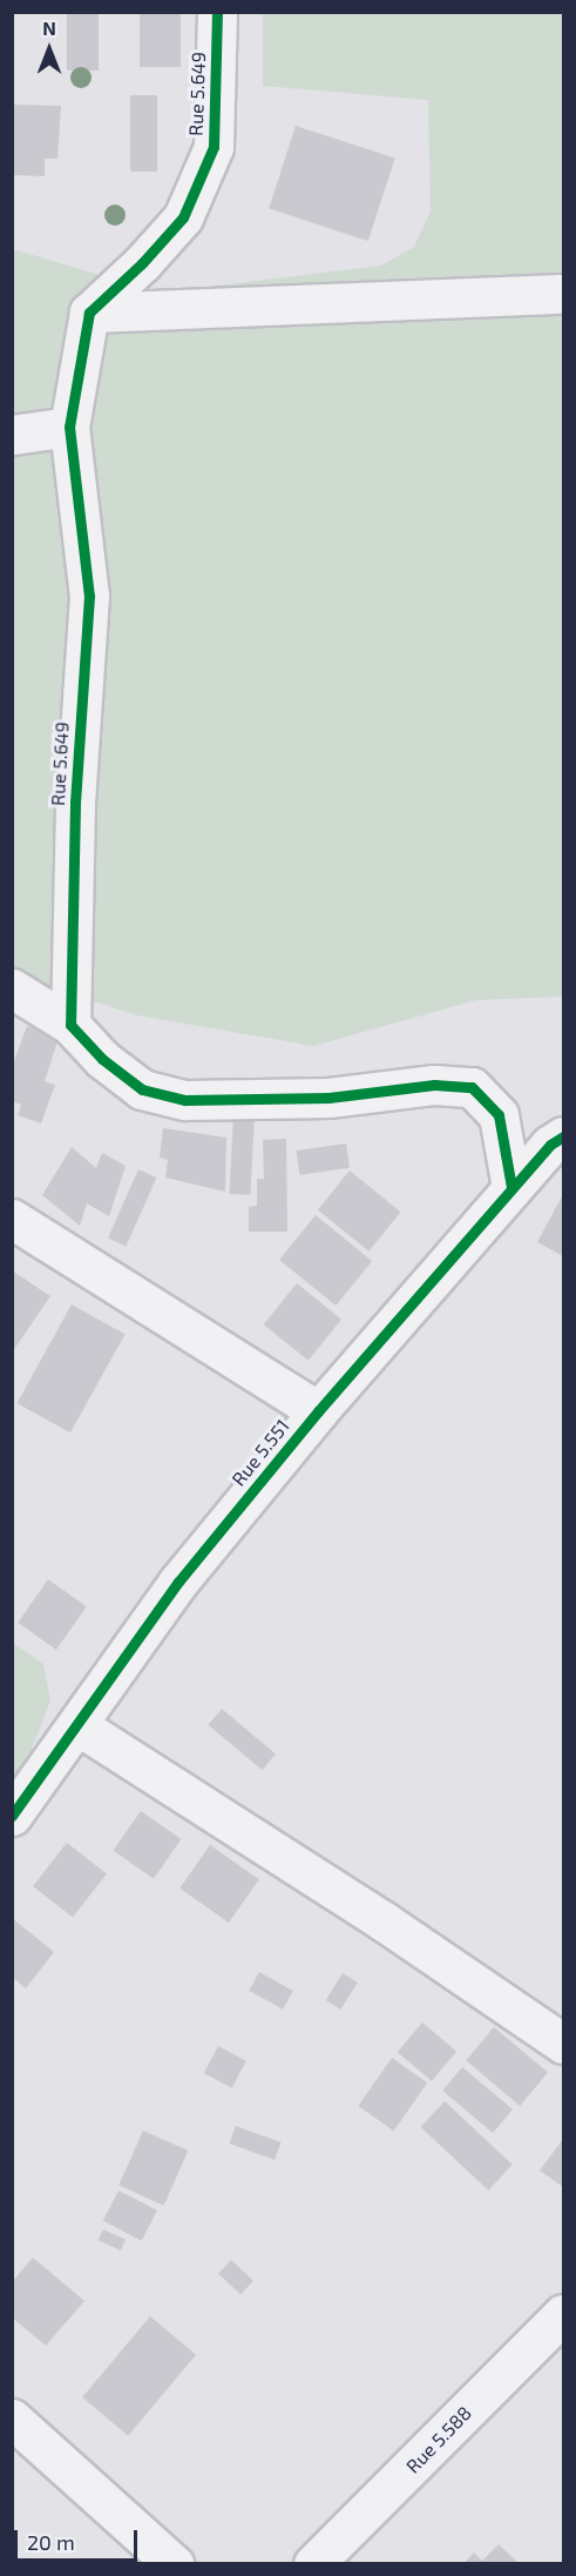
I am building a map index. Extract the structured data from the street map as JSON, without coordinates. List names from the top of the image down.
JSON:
{
  "streets": {
    "street": ["Rue 5.649", "Rue 5.551", "Rue 5.588"]
  },
  "scale_bar": "20 m",
  "north": "top"
}
